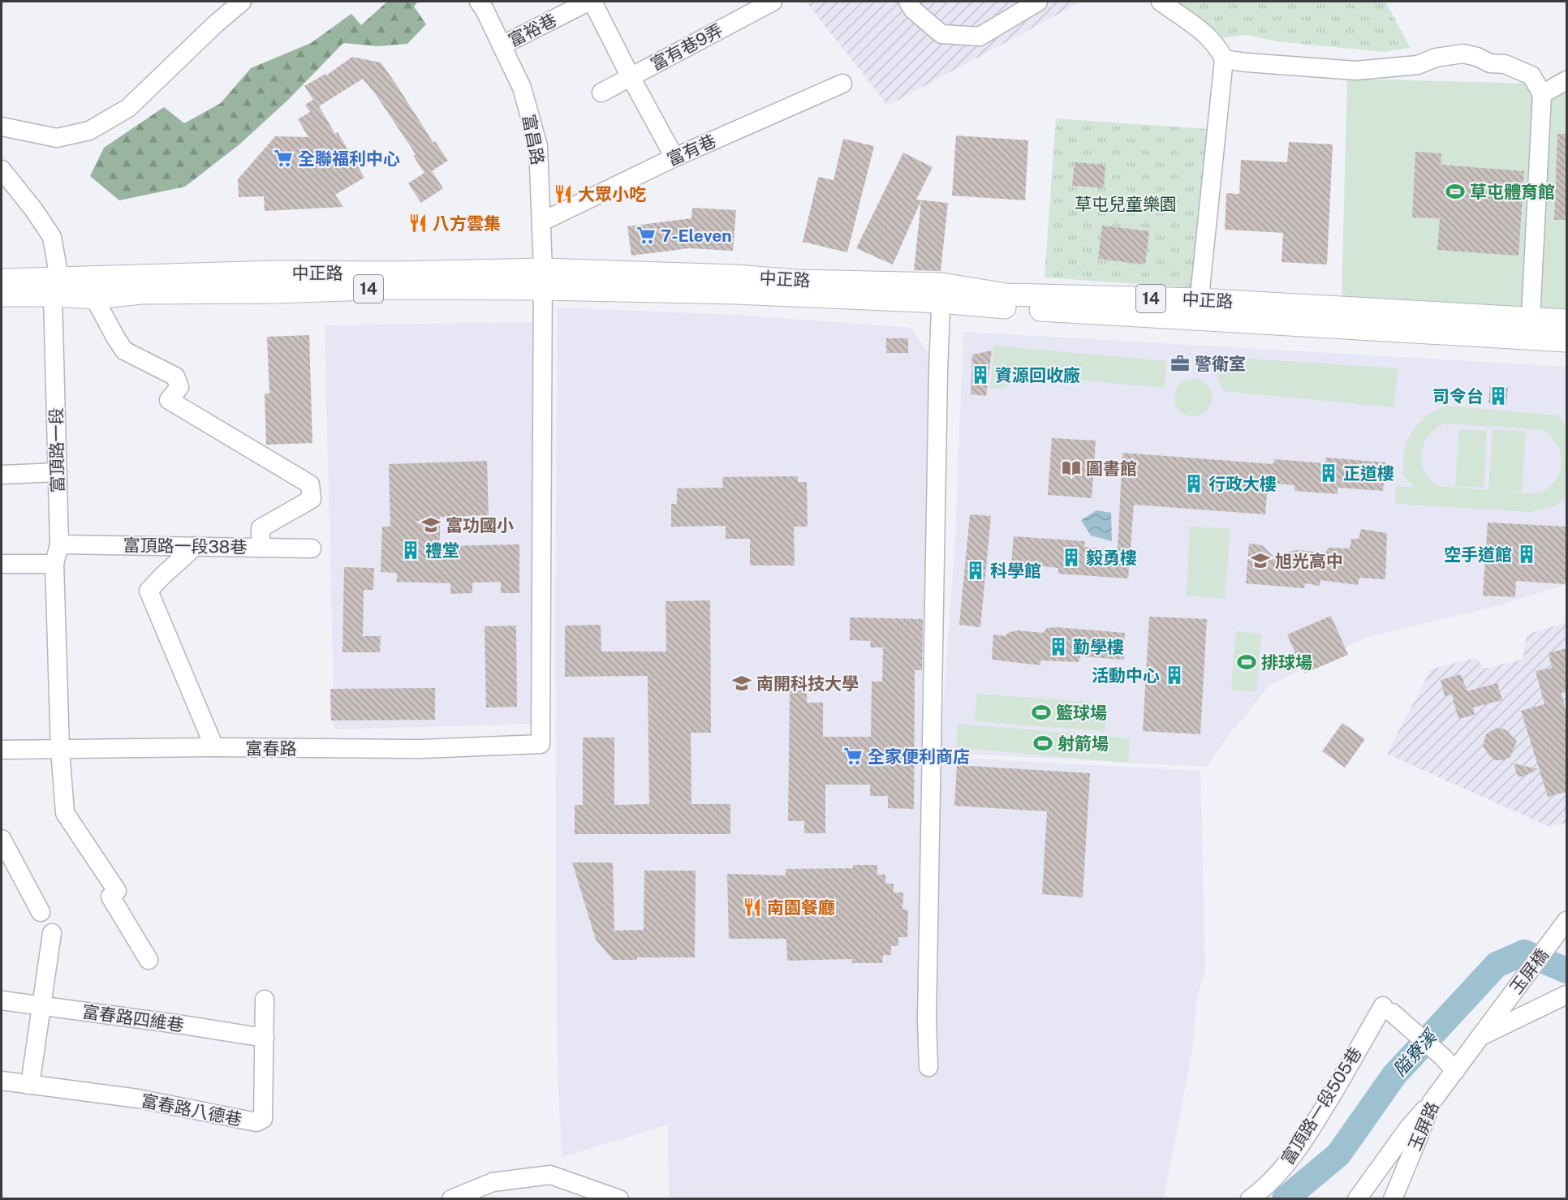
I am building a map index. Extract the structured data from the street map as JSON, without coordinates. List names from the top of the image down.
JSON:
{
  "streets": {
    "main road": ["中正路", "14"],
    "street": [
      "富裕巷",
      "富有巷9弄",
      "富昌路",
      "富有巷",
      "富頂路一段",
      "富頂路一段38巷",
      "富春路",
      "玉屏橋",
      "富春路四維巷",
      "富頂路一段505巷",
      "富春路八德巷",
      "玉屏路"
    ]
  },
  "crossings": [
    ["富裕巷", "富昌路"],
    ["富昌路", "富有巷"],
    ["富昌路", "中正路"],
    ["富昌路", "富春路"],
    ["中正路", "富頂路一段"],
    ["富頂路一段", "富頂路一段38巷"],
    ["富頂路一段", "富春路"],
    ["玉屏橋", "玉屏路"],
    ["富春路四維巷", "富春路八德巷"],
    ["富頂路一段505巷", "玉屏路"]
  ],
  "water": ["隘寮溪"],
  "parks": ["草屯兒童樂園"],
  "places": {
    "supermarket": ["全聯福利中心", "7-Eleven", "全家便利商店"],
    "sports": [
      "草屯體育館",
      "排球場",
      "籃球場",
      "射箭場"
    ],
    "restaurant": ["大眾小吃", "八方雲集", "南園餐廳"],
    "office": ["警衛室"],
    "building": [
      "資源回收廠",
      "司令台",
      "正道樓",
      "行政大樓",
      "禮堂",
      "空手道館",
      "毅勇樓",
      "科學館",
      "勤學樓",
      "活動中心"
    ],
    "library": ["圖書館"],
    "school or university": ["富功國小", "旭光高中", "南開科技大學"]
  }
}
